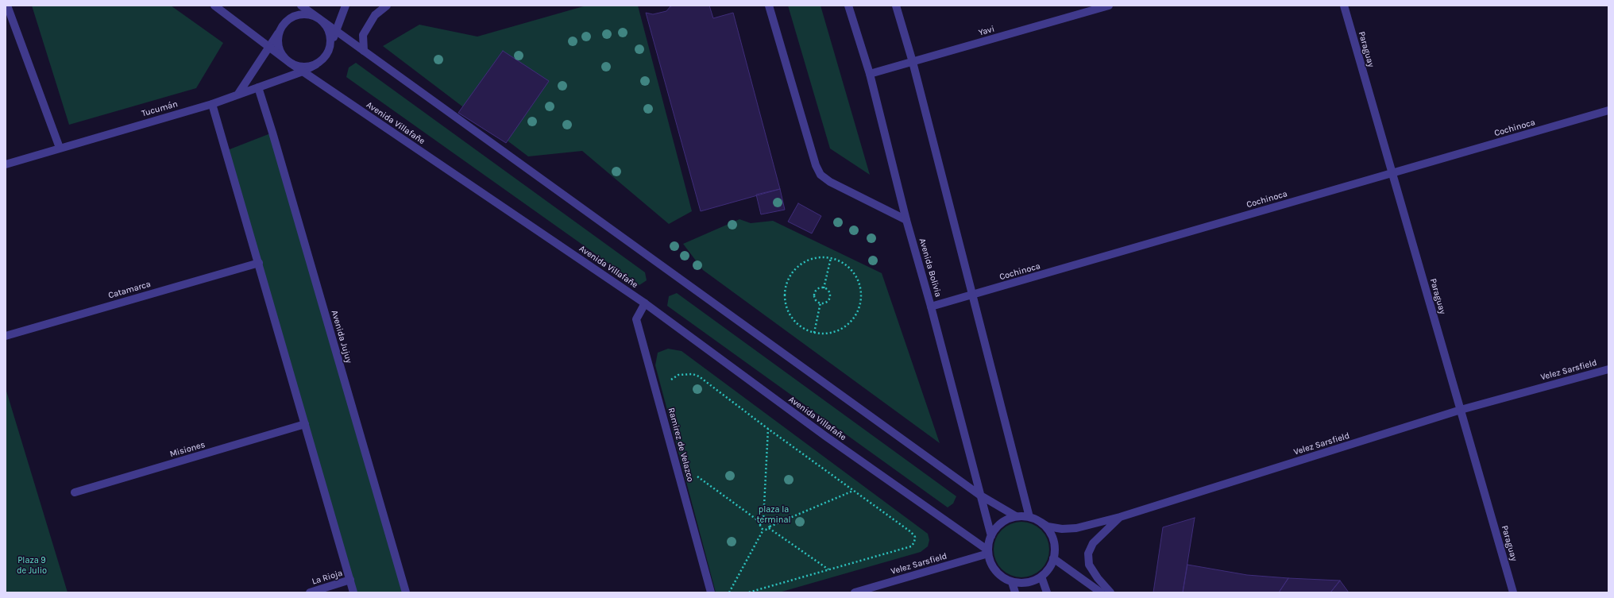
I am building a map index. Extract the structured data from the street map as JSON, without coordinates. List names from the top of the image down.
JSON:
{
  "streets": {
    "street": [
      "Yavi",
      "Paraguay",
      "Tucumán",
      "Avenida Villafañe",
      "Cochinoca",
      "Avenida Bolivia",
      "Catamarca",
      "Avenida Jujuy",
      "Velez Sarsfield",
      "Ramirez de Velazco",
      "Misiones",
      "La Rioja"
    ]
  },
  "crossings": [
    ["Yavi", "Avenida Bolivia"],
    ["Paraguay", "Cochinoca"],
    ["Paraguay", "Velez Sarsfield"],
    ["Tucumán", "Avenida Villafañe"],
    ["Tucumán", "Avenida Jujuy"],
    ["Avenida Villafañe", "Avenida Bolivia"],
    ["Avenida Villafañe", "Velez Sarsfield"],
    ["Avenida Villafañe", "Ramirez de Velazco"],
    ["Cochinoca", "Avenida Bolivia"],
    ["Avenida Bolivia", "Velez Sarsfield"]
  ],
  "parks": ["plaza la terminal", "Plaza 9 de Julio"]
}
